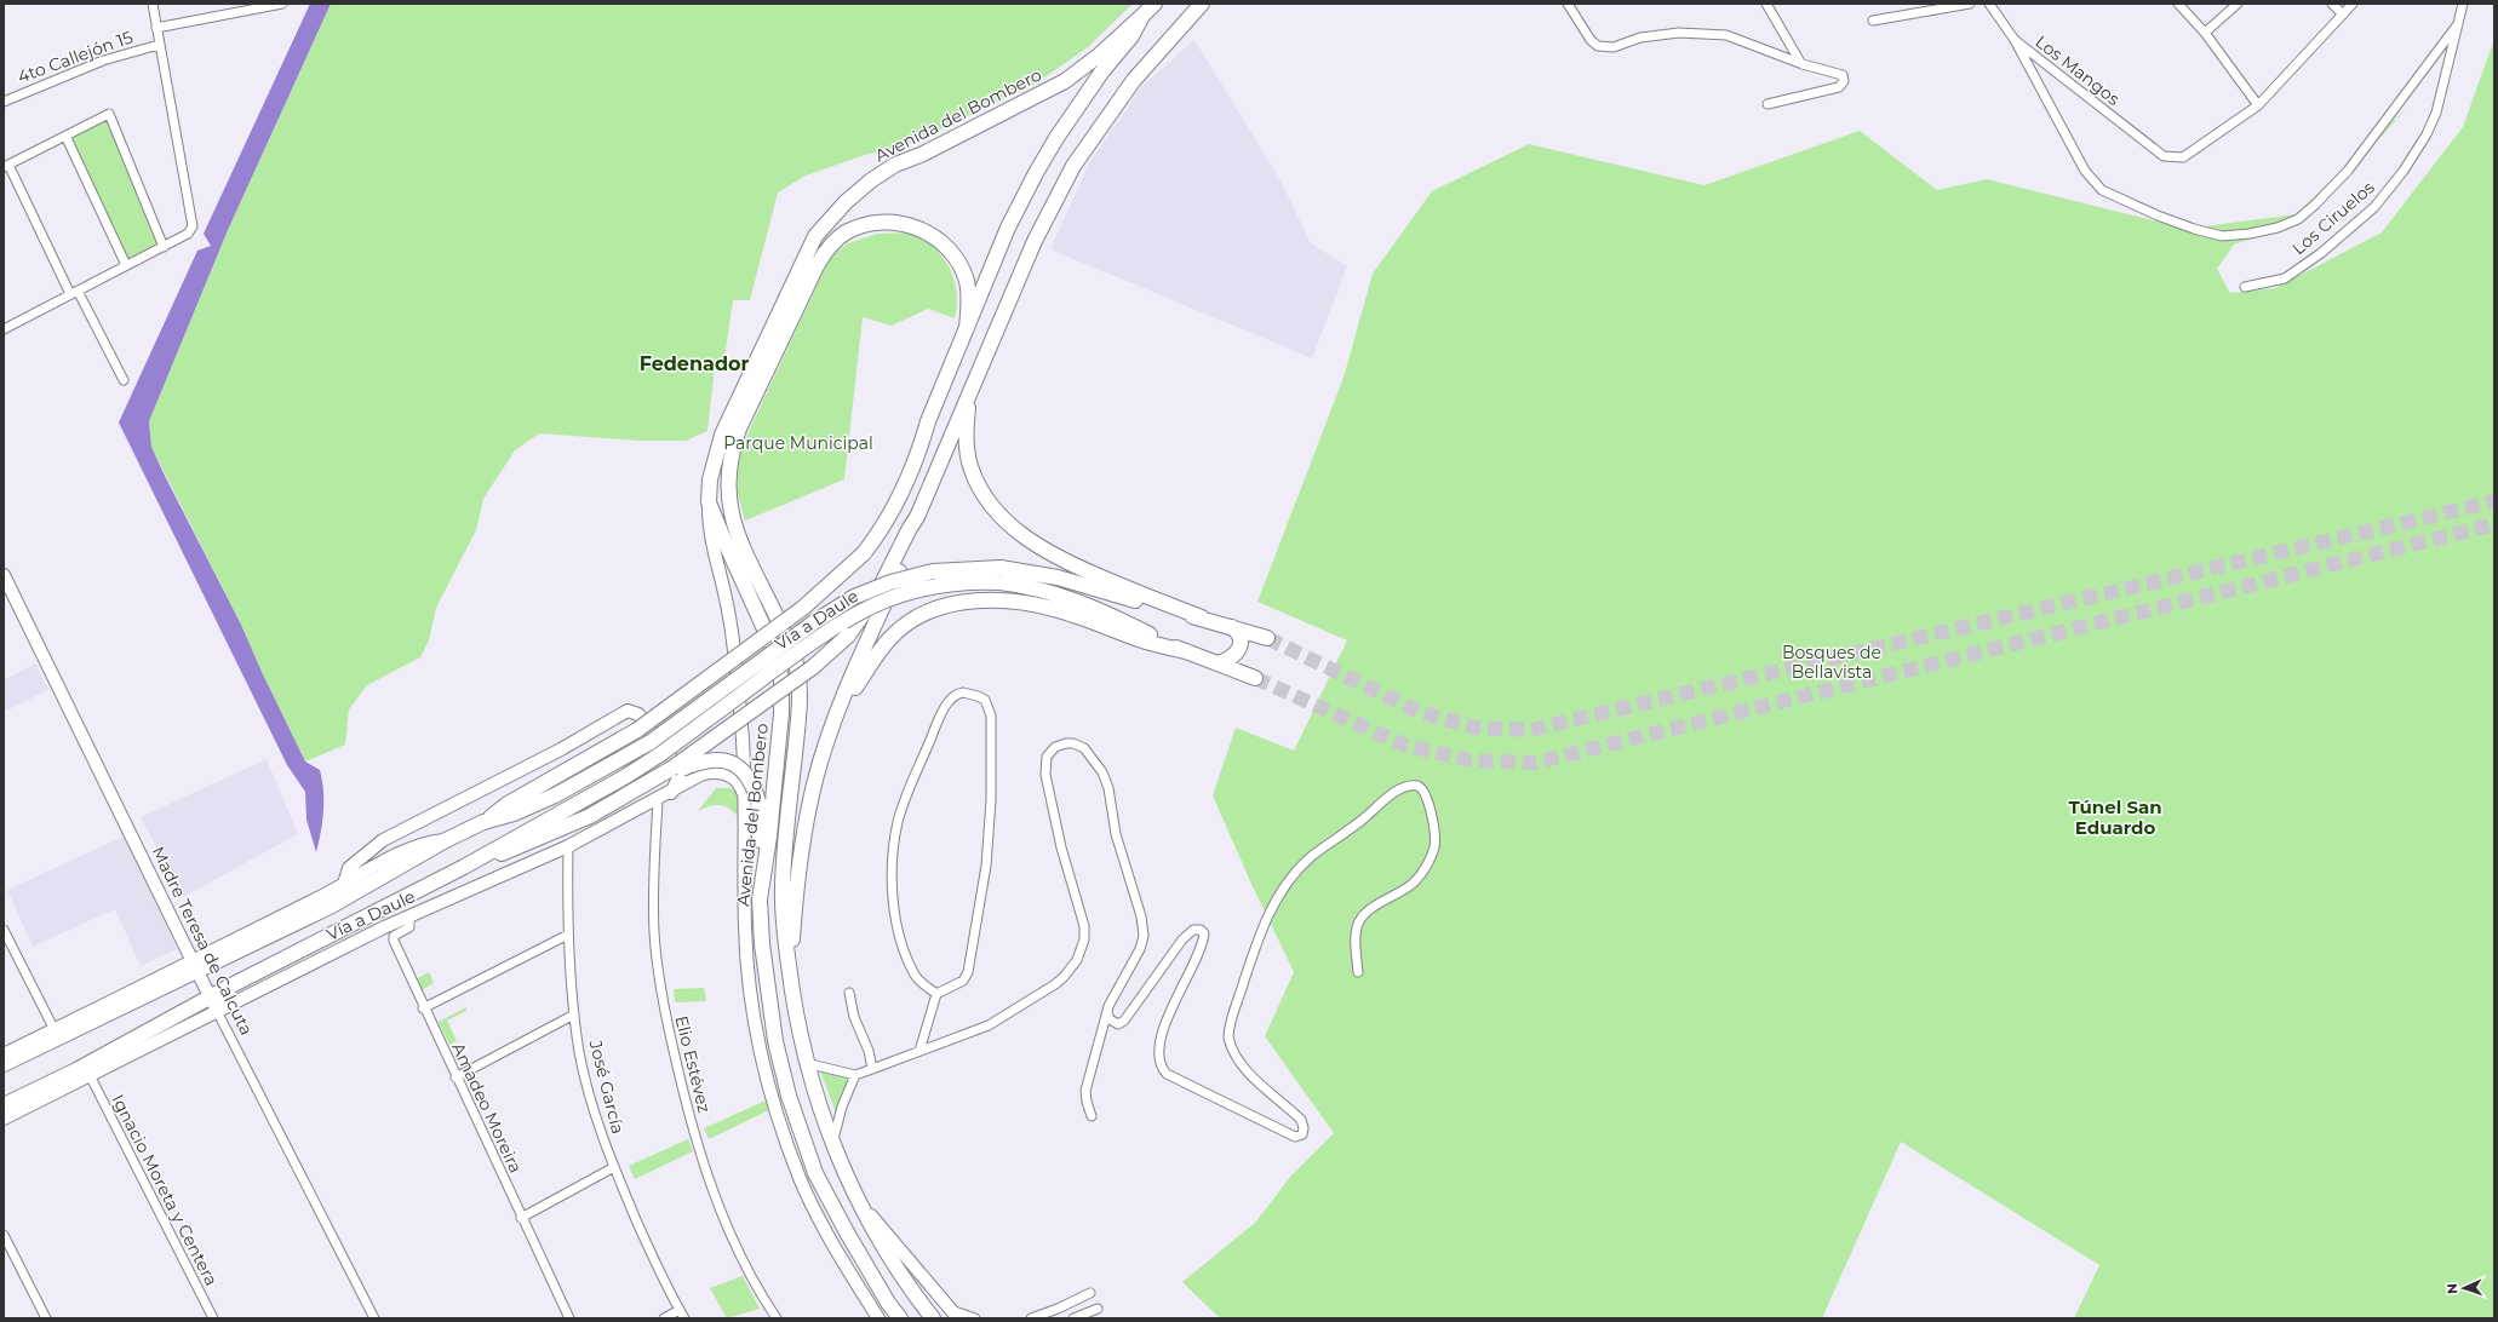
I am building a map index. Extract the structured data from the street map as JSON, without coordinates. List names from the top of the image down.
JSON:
{
  "streets": {
    "main road": ["Avenida del Bombero", "Vía a Daule", "Madre Teresa de Calcuta"],
    "street": [
      "4to Callejón 15",
      "Los Mangos",
      "Los Ciruelos",
      "Elio Estévez",
      "José García",
      "Amadeo Moreira",
      "Ignacio Moreta y Centera"
    ]
  },
  "crossings": [
    ["Avenida del Bombero", "Vía a Daule"],
    ["Vía a Daule", "Madre Teresa de Calcuta"],
    ["Vía a Daule", "Elio Estévez"],
    ["Vía a Daule", "José García"],
    ["Vía a Daule", "Amadeo Moreira"],
    ["Vía a Daule", "Ignacio Moreta y Centera"]
  ],
  "districts": ["Fedenador", "Túnel San Eduardo"],
  "parks": ["Parque Municipal", "Bosques de Bellavista"],
  "north": "left"
}
